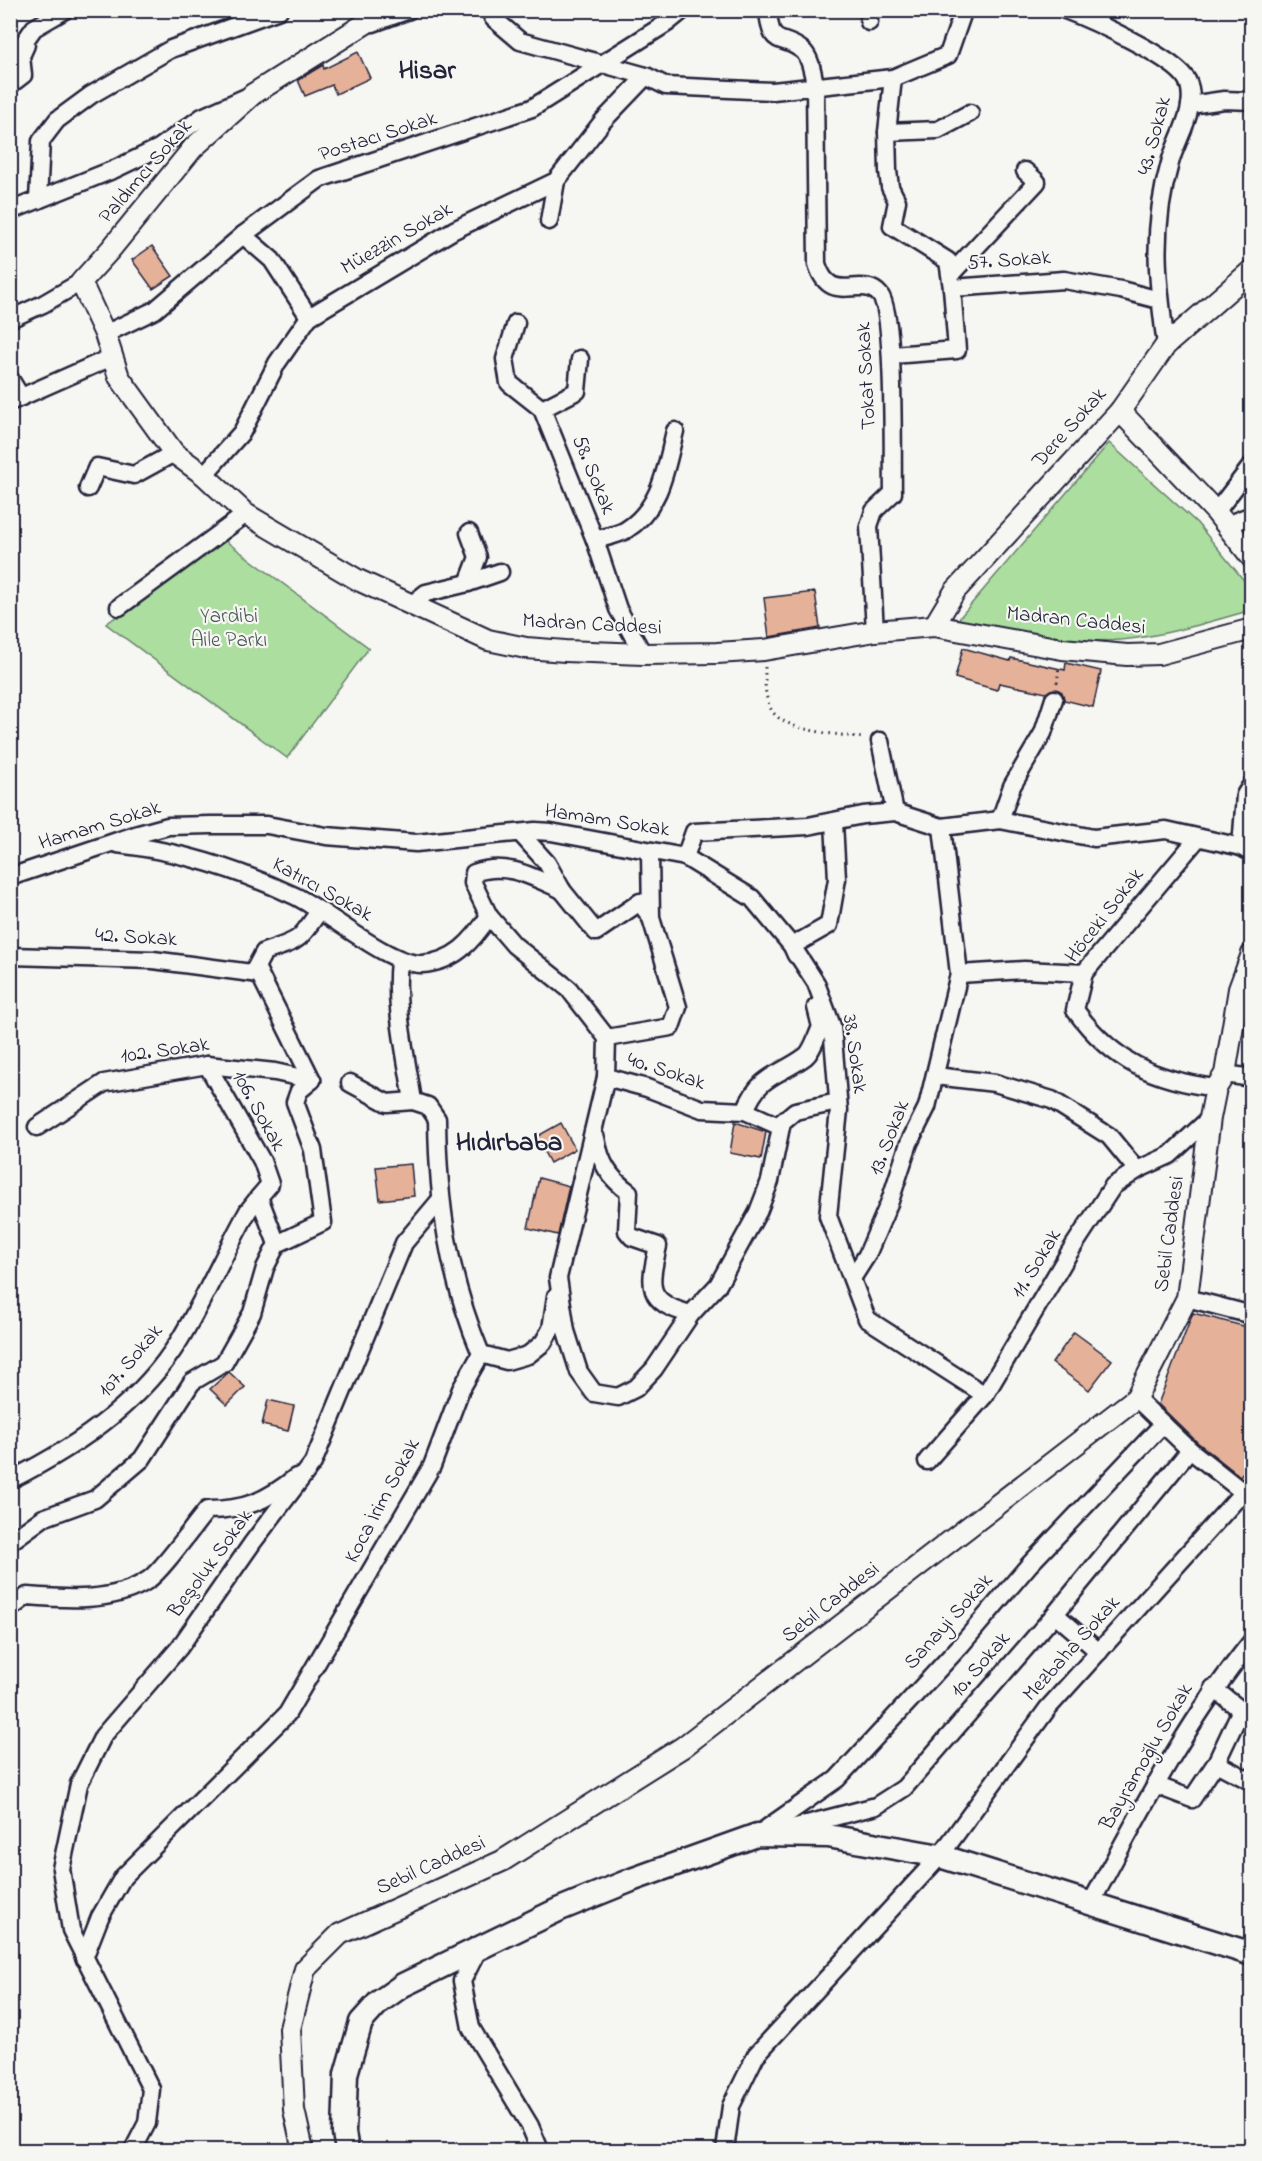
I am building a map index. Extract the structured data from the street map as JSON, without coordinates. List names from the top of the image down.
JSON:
{
  "streets": {
    "street": [
      "43. Sokak",
      "Postacı Sokak",
      "Paldımcı Sokak",
      "Müezzin Sokak",
      "57. Sokak",
      "Tokat Sokak",
      "Dere Sokak",
      "58. Sokak",
      "Madran Caddesi",
      "Hamam Sokak",
      "Katırcı Sokak",
      "Höceki Sokak",
      "42. Sokak",
      "102. Sokak",
      "38. Sokak",
      "40. Sokak",
      "106. Sokak",
      "13. Sokak",
      "Sebil Caddesi",
      "11. Sokak",
      "107. Sokak",
      "Koca İrim Sokak",
      "Beşoluk Sokak",
      "Sanayi Sokak",
      "Mezbaha Sokak",
      "10. Sokak",
      "Bayramoğlu Sokak"
    ]
  },
  "crossings": [
    ["43. Sokak", "57. Sokak"],
    ["43. Sokak", "Dere Sokak"],
    ["Postacı Sokak", "Madran Caddesi"],
    ["Paldımcı Sokak", "Madran Caddesi"],
    ["Müezzin Sokak", "Madran Caddesi"],
    ["57. Sokak", "Tokat Sokak"],
    ["Tokat Sokak", "Madran Caddesi"],
    ["Dere Sokak", "Madran Caddesi"],
    ["58. Sokak", "Madran Caddesi"],
    ["Hamam Sokak", "Katırcı Sokak"],
    ["Hamam Sokak", "Höceki Sokak"],
    ["Hamam Sokak", "38. Sokak"],
    ["Hamam Sokak", "13. Sokak"],
    ["Höceki Sokak", "Sebil Caddesi"],
    ["102. Sokak", "106. Sokak"],
    ["38. Sokak", "13. Sokak"],
    ["106. Sokak", "107. Sokak"],
    ["Sebil Caddesi", "11. Sokak"],
    ["Koca İrim Sokak", "Beşoluk Sokak"],
    ["Sanayi Sokak", "10. Sokak"]
  ],
  "districts": ["Hisar", "Hıdırbaba"],
  "parks": ["Yardibi Aile Parkı"]
}
